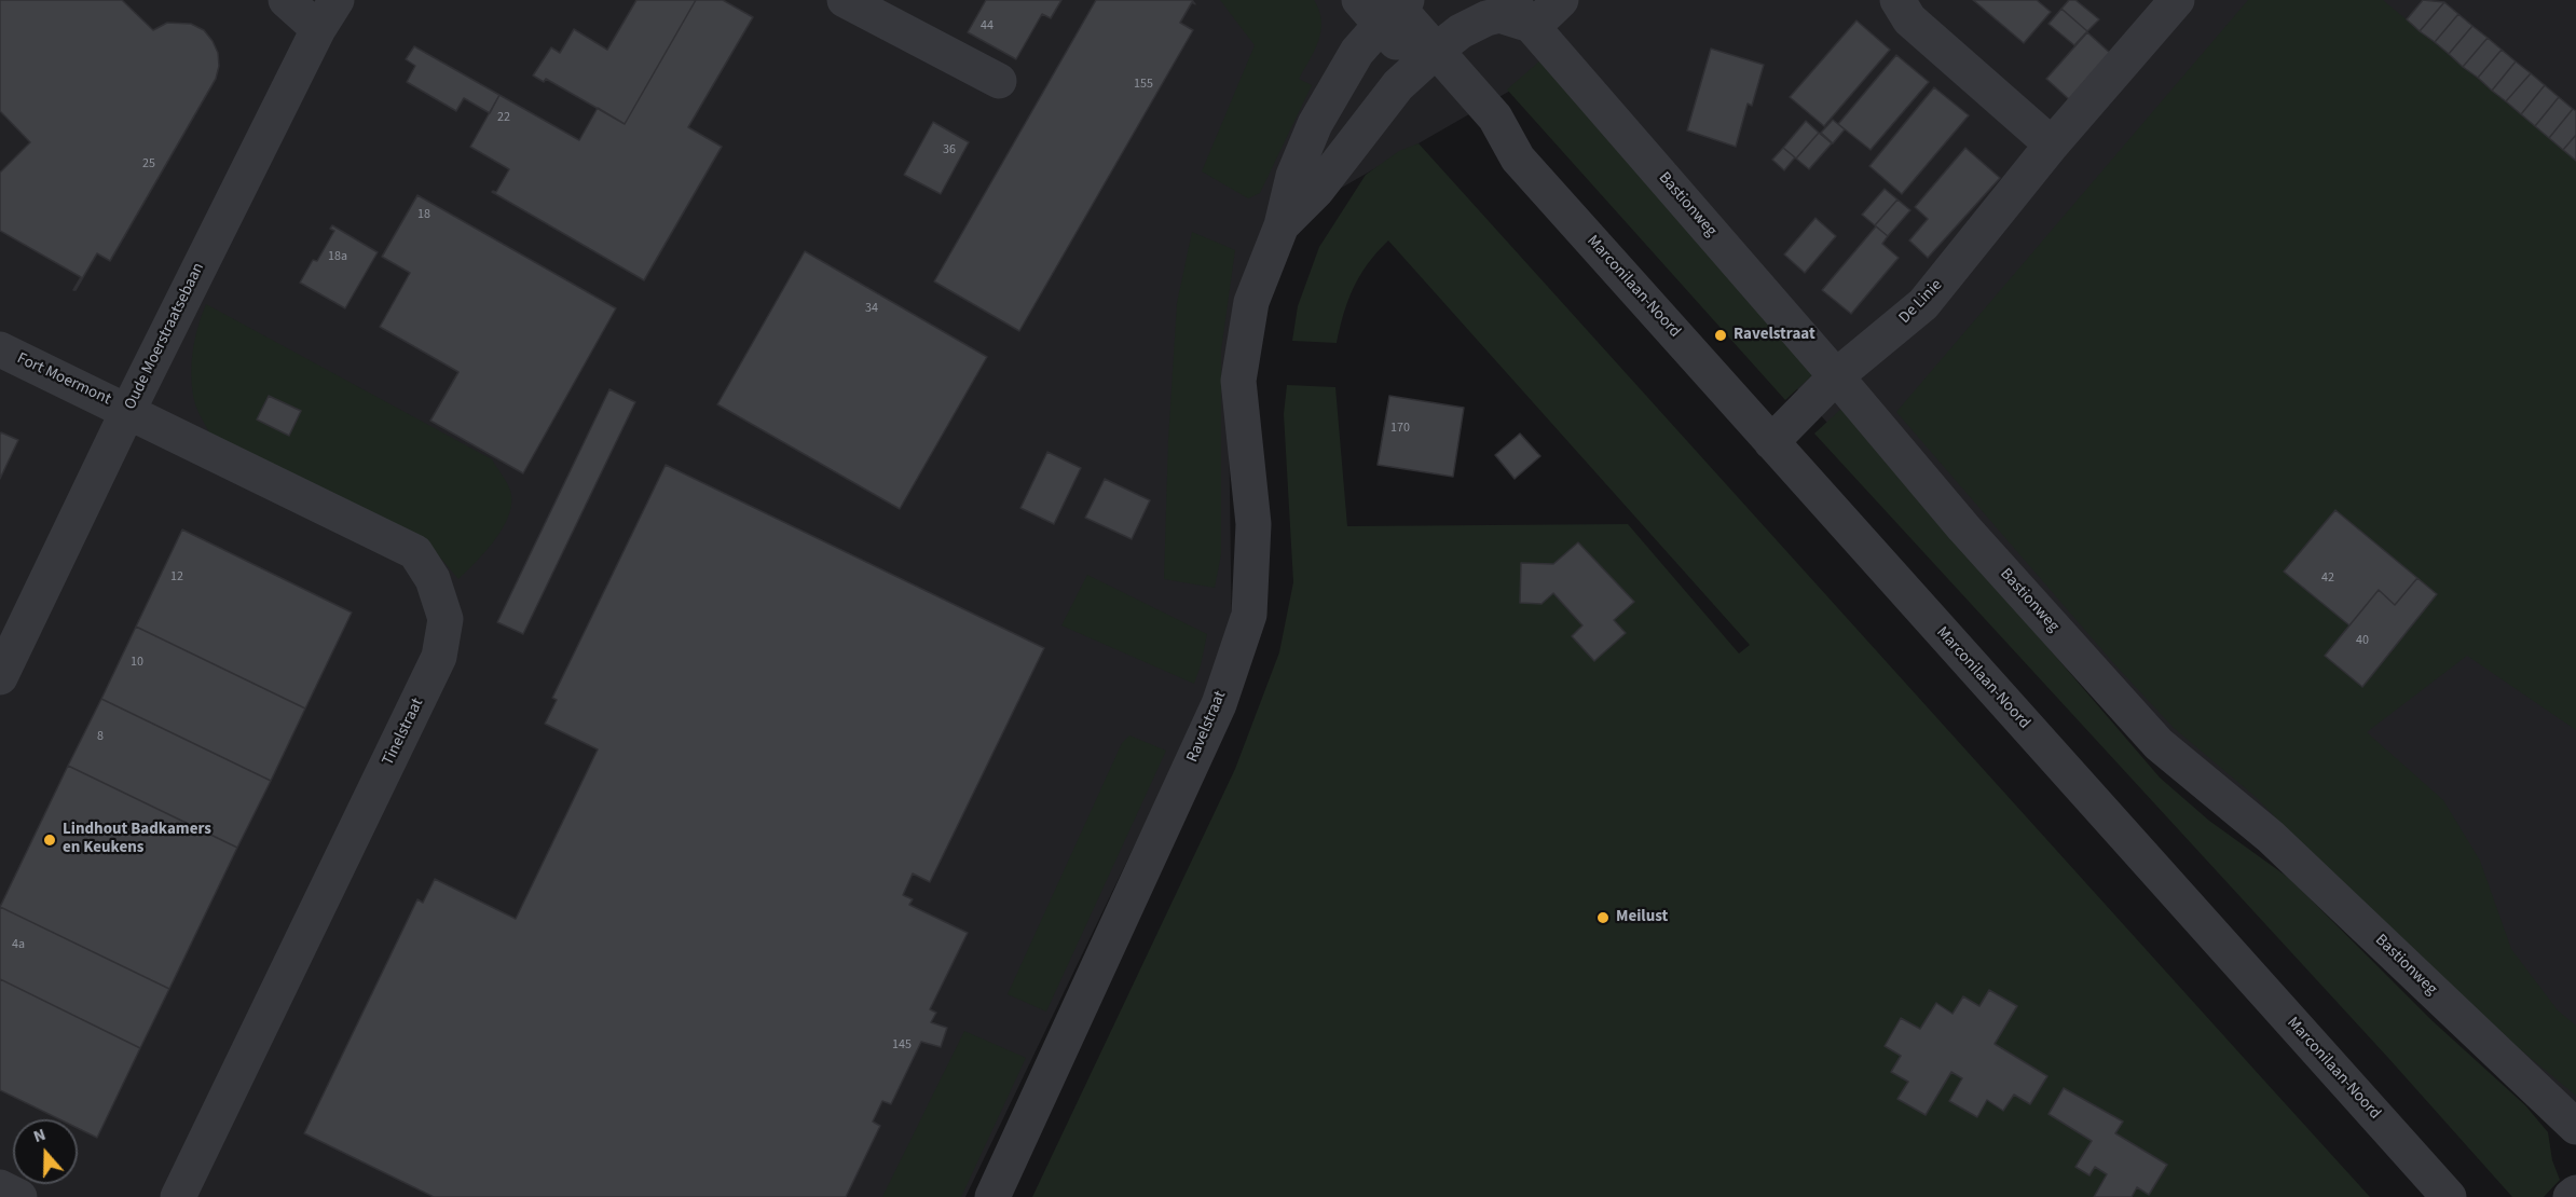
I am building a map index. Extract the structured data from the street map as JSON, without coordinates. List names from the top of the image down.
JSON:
{
  "streets": {
    "street": [
      "Bastionweg",
      "Marconilaan-Noord",
      "De Linie",
      "Oude Moerstraatsebaan",
      "Fort Moermont",
      "Ravelstraat",
      "Tinelstraat"
    ]
  },
  "crossings": [
    ["Bastionweg", "De Linie"],
    ["Marconilaan-Noord", "De Linie"],
    ["Marconilaan-Noord", "Ravelstraat"],
    ["Oude Moerstraatsebaan", "Fort Moermont"],
    ["Oude Moerstraatsebaan", "Tinelstraat"],
    ["Fort Moermont", "Tinelstraat"]
  ],
  "places": ["Ravelstraat", "Lindhout Badkamers en Keukens", "Meilust"],
  "house_numbers": [
    "44",
    "155",
    "22",
    "36",
    "25",
    "18",
    "18a",
    "34",
    "170",
    "12",
    "42",
    "40",
    "10",
    "8",
    "4a",
    "145"
  ],
  "north": "top"
}
